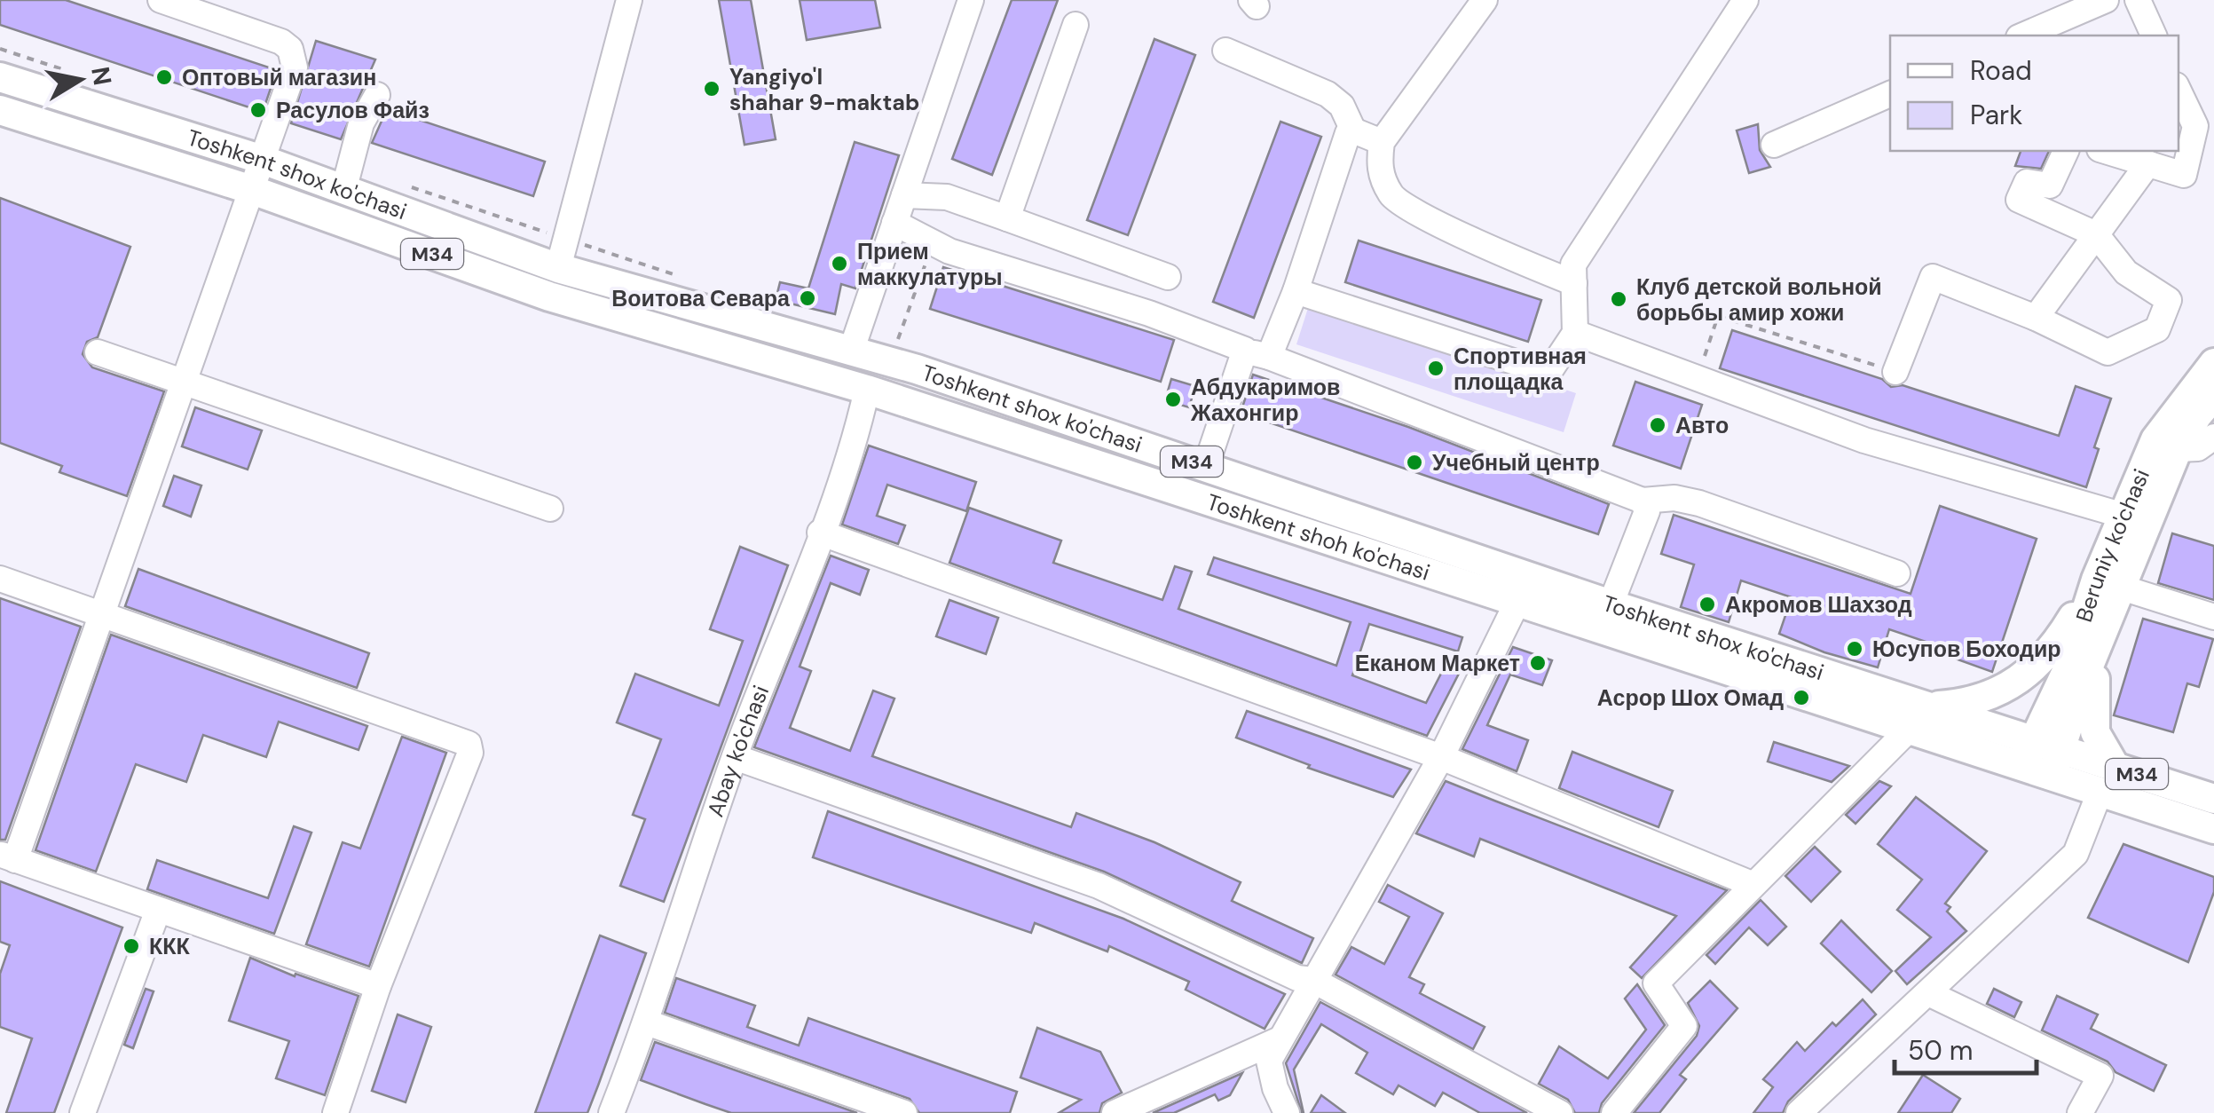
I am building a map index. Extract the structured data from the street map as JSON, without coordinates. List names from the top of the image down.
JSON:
{
  "streets": {
    "main road": [
      "Toshkent shox ko'chasi",
      "M34",
      "Toshkent shoh ko'chasi",
      "Beruniy ko'chasi"
    ],
    "street": ["Abay ko'chasi"]
  },
  "crossings": [
    ["Toshkent shox ko'chasi", "M34"],
    ["Toshkent shox ko'chasi", "Toshkent shoh ko'chasi"],
    ["Toshkent shox ko'chasi", "Beruniy ko'chasi"],
    ["Toshkent shox ko'chasi", "Abay ko'chasi"],
    ["M34", "Beruniy ko'chasi"],
    ["Toshkent shoh ko'chasi", "Abay ko'chasi"]
  ],
  "places": [
    "Оптовый магазин",
    "Yangiyo'l shahar 9-maktab",
    "Расулов Файз",
    "Прием маккулатуры",
    "Воитова Севара",
    "Клуб детской вольной борьбы амир хожи",
    "Спортивная площадка",
    "Абдукаримов Жахонгир",
    "Авто",
    "Учебный центр",
    "Акромов Шахзод",
    "Юсупов Боходир",
    "Еканом Маркет",
    "Асрор Шох Омад",
    "ККК"
  ],
  "legend": ["Road", "Park"],
  "scale_bar": "50 m",
  "north": "right"
}
